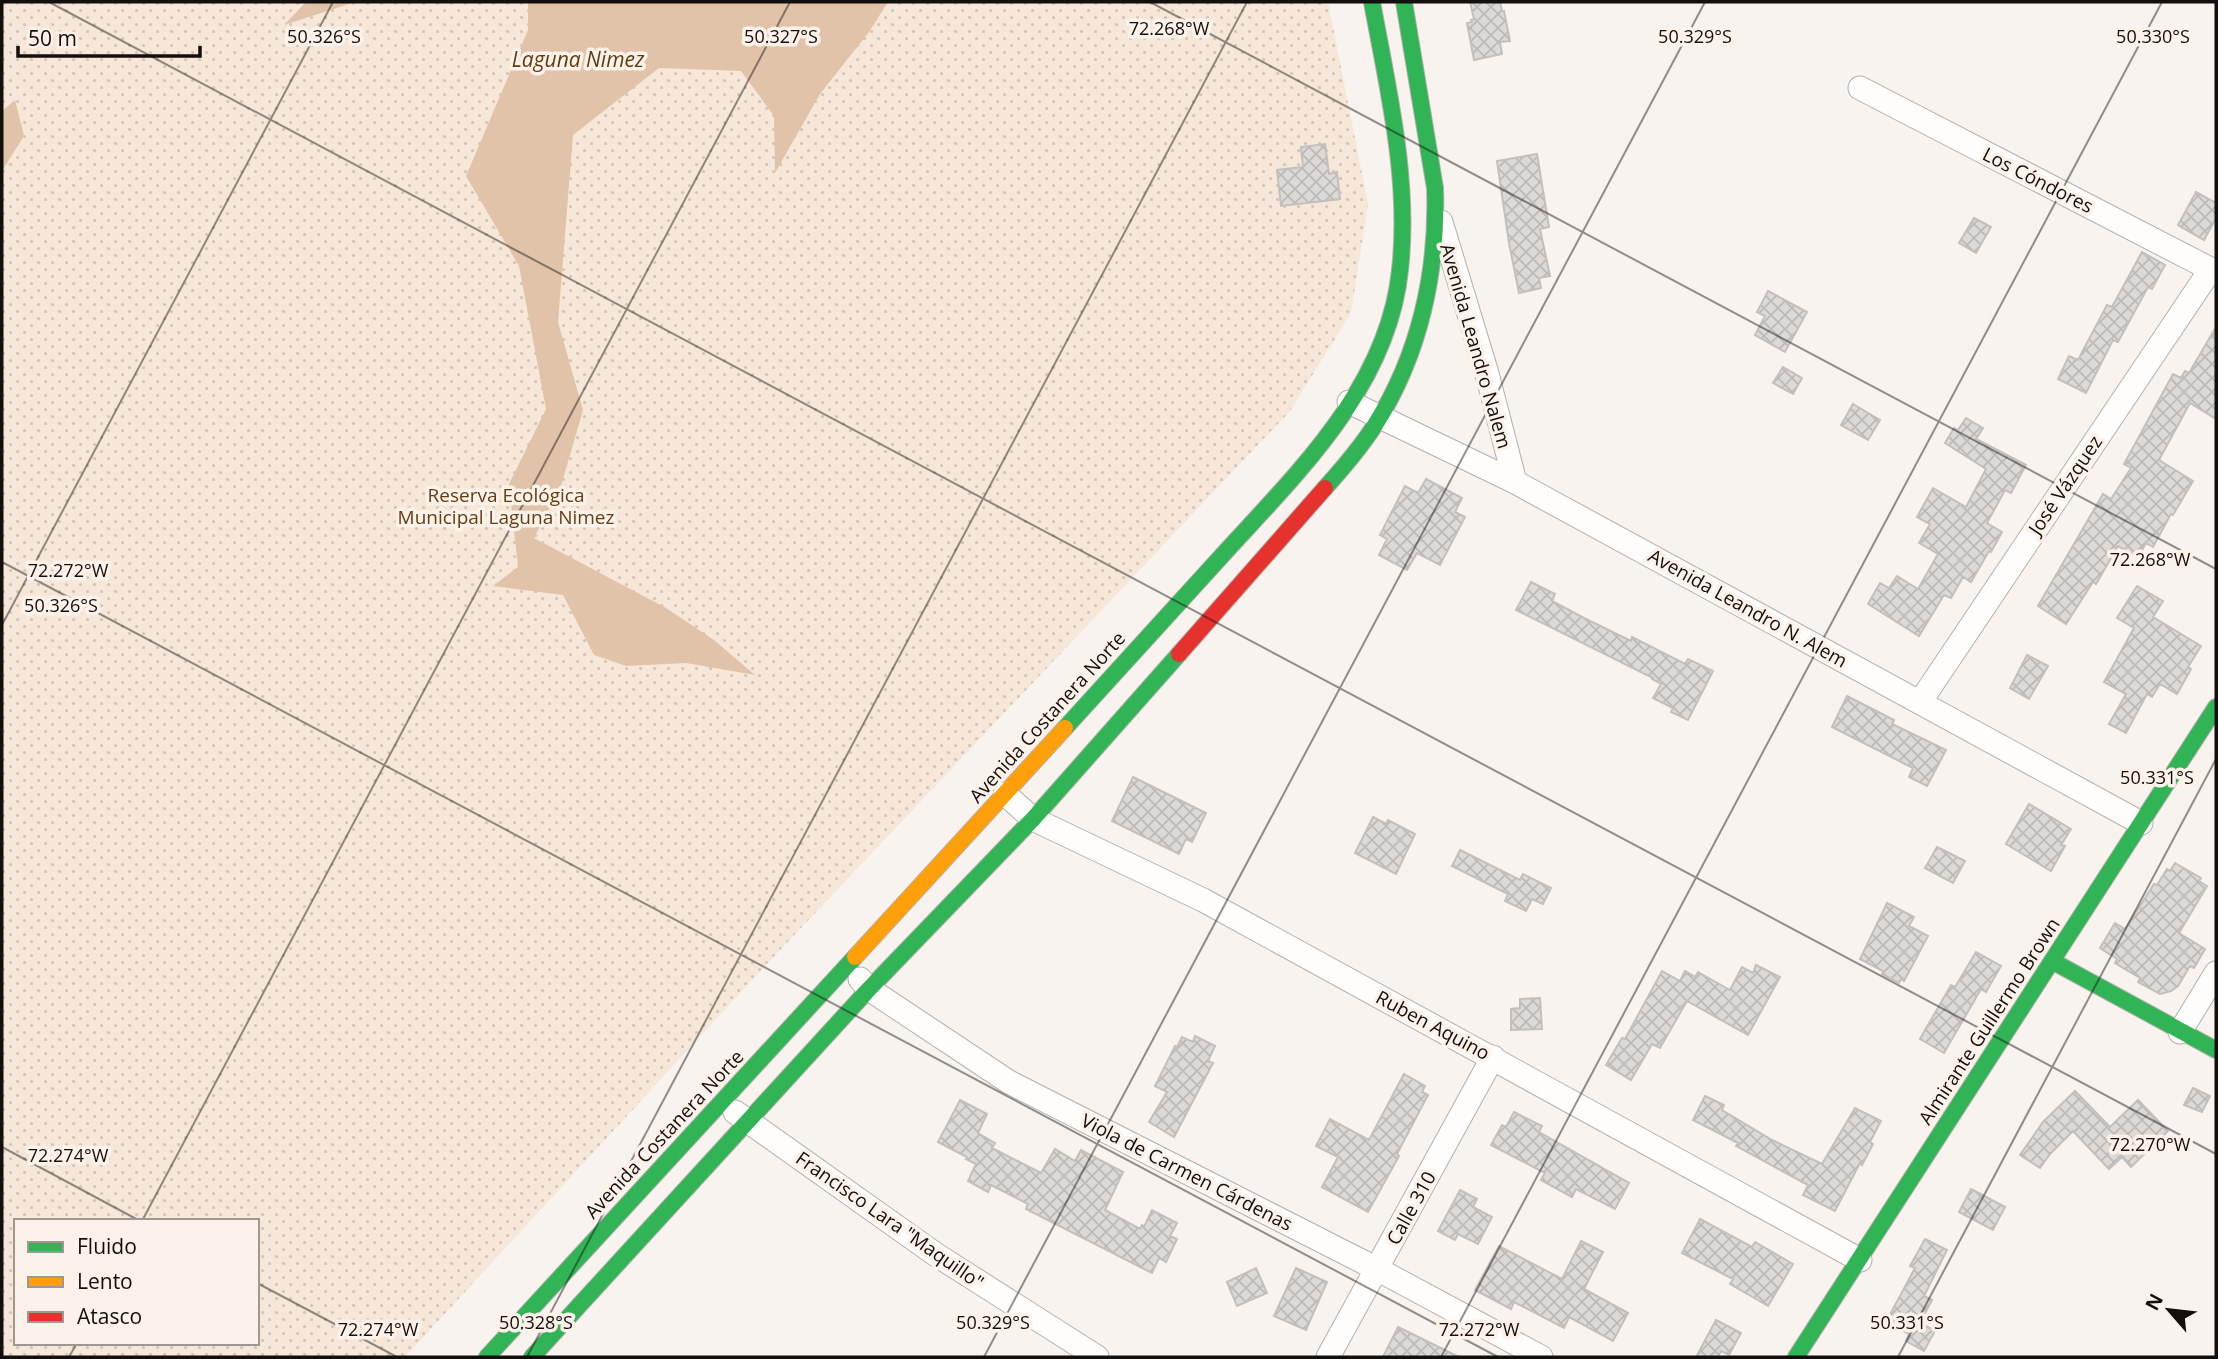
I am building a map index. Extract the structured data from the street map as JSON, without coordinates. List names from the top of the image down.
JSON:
{
  "streets": {
    "street": [
      "Los Cóndores",
      "Avenida Leandro Nalem",
      "José Vázquez",
      "Avenida Leandro N. Alem",
      "Avenida Costanera Norte",
      "Almirante Guillermo Brown",
      "Ruben Aquino",
      "Viola de Carmen Cárdenas",
      "Calle 310",
      "Francisco Lara \"Maquillo\""
    ]
  },
  "crossings": [
    ["Los Cóndores", "José Vázquez"],
    ["Avenida Leandro Nalem", "Avenida Leandro N. Alem"],
    ["José Vázquez", "Avenida Leandro N. Alem"],
    ["Avenida Leandro N. Alem", "Avenida Costanera Norte"],
    ["Avenida Leandro N. Alem", "Almirante Guillermo Brown"],
    ["Avenida Costanera Norte", "Ruben Aquino"],
    ["Avenida Costanera Norte", "Viola de Carmen Cárdenas"],
    ["Avenida Costanera Norte", "Francisco Lara \"Maquillo\""],
    ["Almirante Guillermo Brown", "Ruben Aquino"],
    ["Ruben Aquino", "Calle 310"],
    ["Viola de Carmen Cárdenas", "Calle 310"]
  ],
  "water": ["Laguna Nimez"],
  "parks": ["Reserva Ecológica Municipal Laguna Nimez"],
  "legend": ["Fluido", "Lento", "Atasco"],
  "scale_bar": "50 m",
  "north": "top left",
  "coordinates": [
    "72.268°W",
    "50.326°S",
    "50.327°S",
    "50.329°S",
    "50.330°S",
    "72.272°W",
    "50.331°S",
    "72.270°W",
    "72.274°W",
    "50.328°S"
  ]
}
